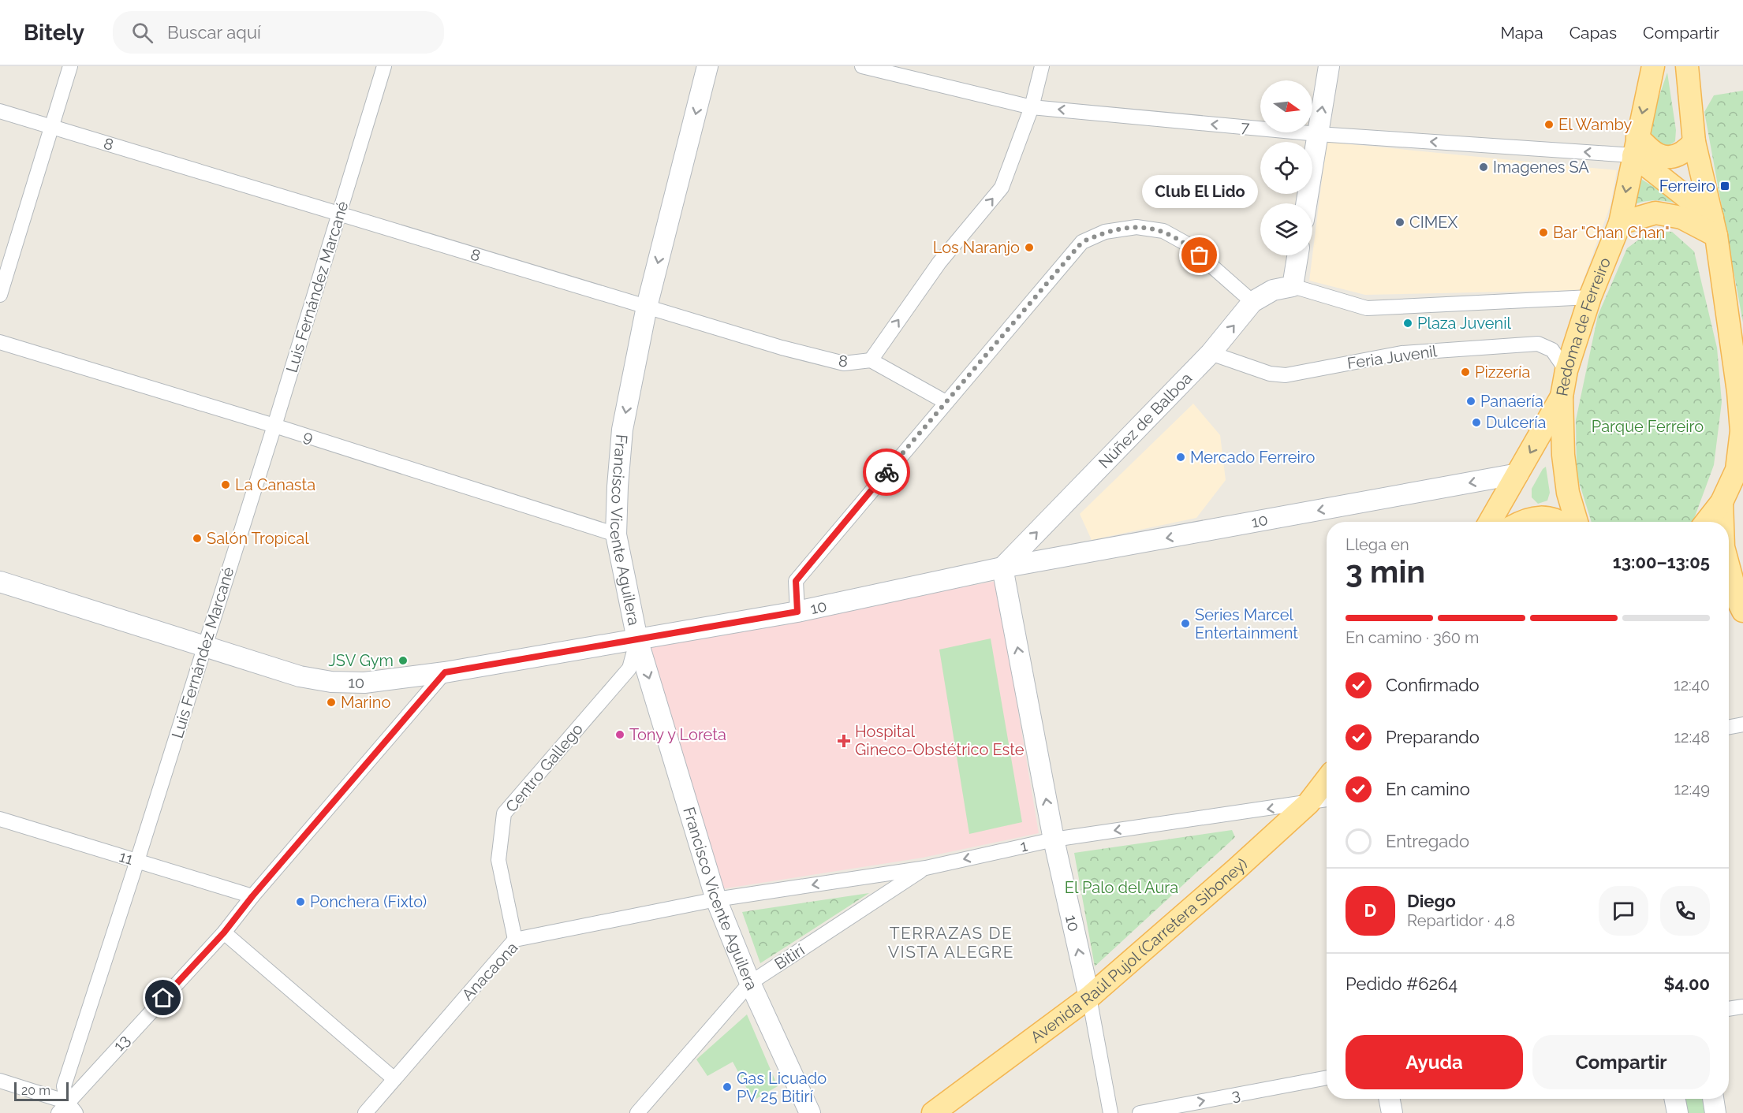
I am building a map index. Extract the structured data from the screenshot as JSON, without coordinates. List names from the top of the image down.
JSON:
{
  "streets": {
    "main road": [
      "Redoma de Ferreiro",
      "Núñez de Balboa",
      "10",
      "Francisco Vicente Aguilera",
      "Avenida Raúl Pujol (Carretera Siboney)"
    ],
    "street": [
      "7",
      "8",
      "Luis Fernández Marcané",
      "Feria Juvenil",
      "9",
      "Centro Gallego",
      "1",
      "11",
      "Bitirí",
      "Anacaona",
      "13",
      "3"
    ]
  },
  "crossings": [
    ["7", "Redoma de Ferreiro"],
    ["8", "Luis Fernández Marcané"],
    ["8", "Francisco Vicente Aguilera"],
    ["Luis Fernández Marcané", "9"],
    ["Luis Fernández Marcané", "10"],
    ["Luis Fernández Marcané", "11"],
    ["Luis Fernández Marcané", "13"],
    ["Redoma de Ferreiro", "Feria Juvenil"],
    ["Feria Juvenil", "Núñez de Balboa"],
    ["Núñez de Balboa", "10"],
    ["9", "Francisco Vicente Aguilera"],
    ["10", "Francisco Vicente Aguilera"],
    ["10", "Centro Gallego"],
    ["10", "1"],
    ["10", "Avenida Raúl Pujol (Carretera Siboney)"],
    ["10", "13"],
    ["Francisco Vicente Aguilera", "Centro Gallego"],
    ["Francisco Vicente Aguilera", "1"],
    ["Francisco Vicente Aguilera", "Bitirí"],
    ["Francisco Vicente Aguilera", "Anacaona"],
    ["Centro Gallego", "Anacaona"],
    ["1", "Avenida Raúl Pujol (Carretera Siboney)"],
    ["1", "Bitirí"],
    ["1", "Anacaona"],
    ["11", "13"]
  ],
  "one_way": [
    "7",
    "Núñez de Balboa",
    "Francisco Vicente Aguilera",
    "1",
    "3"
  ],
  "districts": ["TERRAZAS DE VISTA ALEGRE"],
  "parks": ["Parque Ferreiro", "El Palo del Aura"],
  "places": {
    "other": [
      "El Wamby",
      "Imagenes SA",
      "CIMEX",
      "Bar \"Chan Chan\"",
      "Los Naranjo",
      "Club El Lido",
      "Plaza Juvenil",
      "Pizzería",
      "Panaería",
      "Dulcería",
      "Mercado Ferreiro",
      "La Canasta",
      "Salón Tropical",
      "Series Marcel Entertainment",
      "JSV Gym",
      "Marino",
      "Tony y Loreta",
      "Ponchera (Fixto)",
      "Gas Licuado PV 25 Bitirí"
    ],
    "transit": ["Ferreiro"],
    "health": ["Hospital Gineco-Obstétrico Este"]
  },
  "scale_bar": "20 m",
  "north": "right",
  "page": {
    "header": "Bitely",
    "search": "Buscar aquí",
    "nav": ["Mapa", "Capas", "Compartir"],
    "bubble": "Club El Lido",
    "heading": ["3 min", "Llega en", "13:00–13:05"],
    "panel": [
      "Diego",
      "Repartidor · 4.8",
      "Pedido #6264",
      "$4.00"
    ],
    "bar": "En camino · 360 m",
    "list": [
      ["Confirmado", "12:40"],
      ["Preparando", "12:48"],
      ["En camino", "12:49"],
      "Entregado"
    ],
    "round": "D",
    "buttons": ["Ayuda", "Compartir"],
    "scale": "20 m"
  }
}
